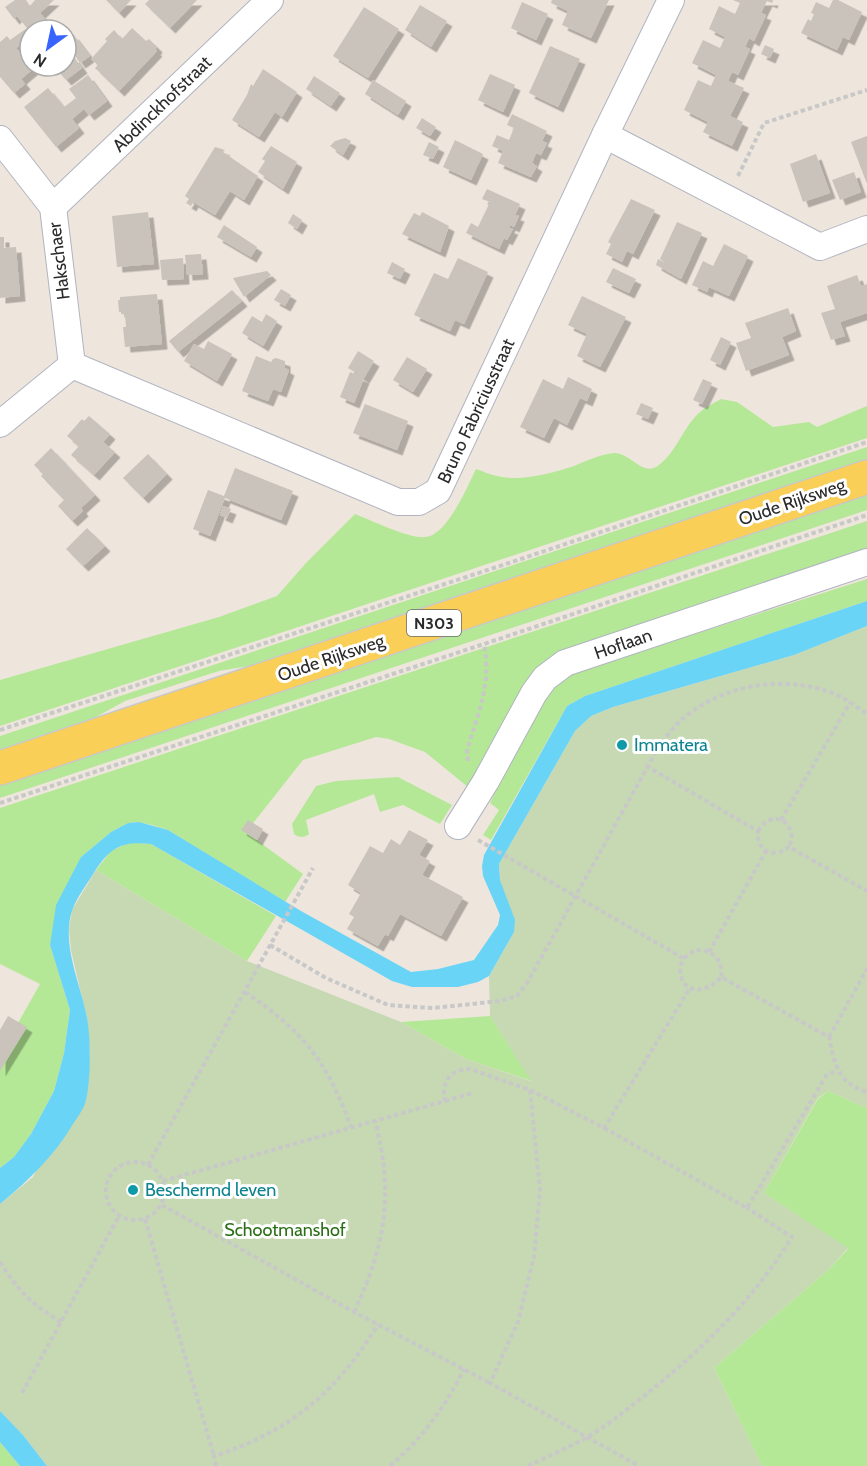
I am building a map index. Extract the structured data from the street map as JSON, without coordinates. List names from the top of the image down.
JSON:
{
  "streets": {
    "main road": ["Oude Rijksweg", "N303"],
    "street": [
      "Abdinckhofstraat",
      "Hakschaer",
      "Bruno Fabriciusstraat",
      "Hoflaan"
    ]
  },
  "crossings": [
    ["Abdinckhofstraat", "Hakschaer"],
    ["Hakschaer", "Bruno Fabriciusstraat"]
  ],
  "parks": ["Schootmanshof"],
  "places": ["Immatera", "Beschermd leven"],
  "north": "bottom left"
}
